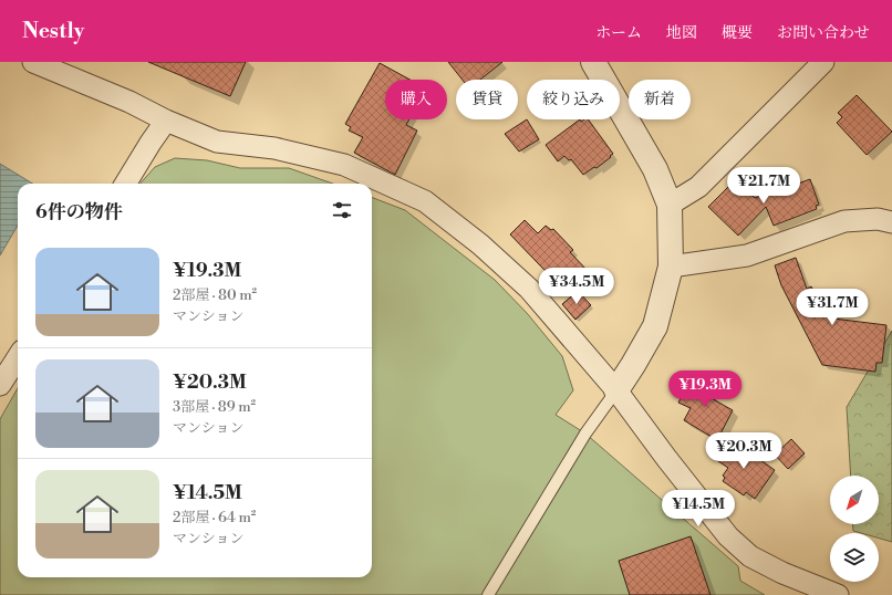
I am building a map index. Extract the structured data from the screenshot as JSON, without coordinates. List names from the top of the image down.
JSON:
{
  "north": "bottom left",
  "page": {
    "header": "Nestly",
    "nav": [
      "ホーム",
      "地図",
      "概要",
      "お問い合わせ"
    ],
    "chip": [
      "購入",
      "賃貸",
      "絞り込み",
      "新着"
    ],
    "price": [
      "¥21.7M",
      "¥34.5M",
      "¥31.7M",
      "¥19.3M",
      "¥20.3M",
      "¥14.5M"
    ],
    "heading": "6件の物件",
    "list": [
      {
        "name": "¥19.3M",
        "note": "2部屋 · 80 m² · マンション"
      },
      {
        "name": "¥20.3M",
        "note": "3部屋 · 89 m² · マンション"
      },
      {
        "name": "¥14.5M",
        "note": "2部屋 · 64 m² · マンション"
      }
    ]
  }
}
